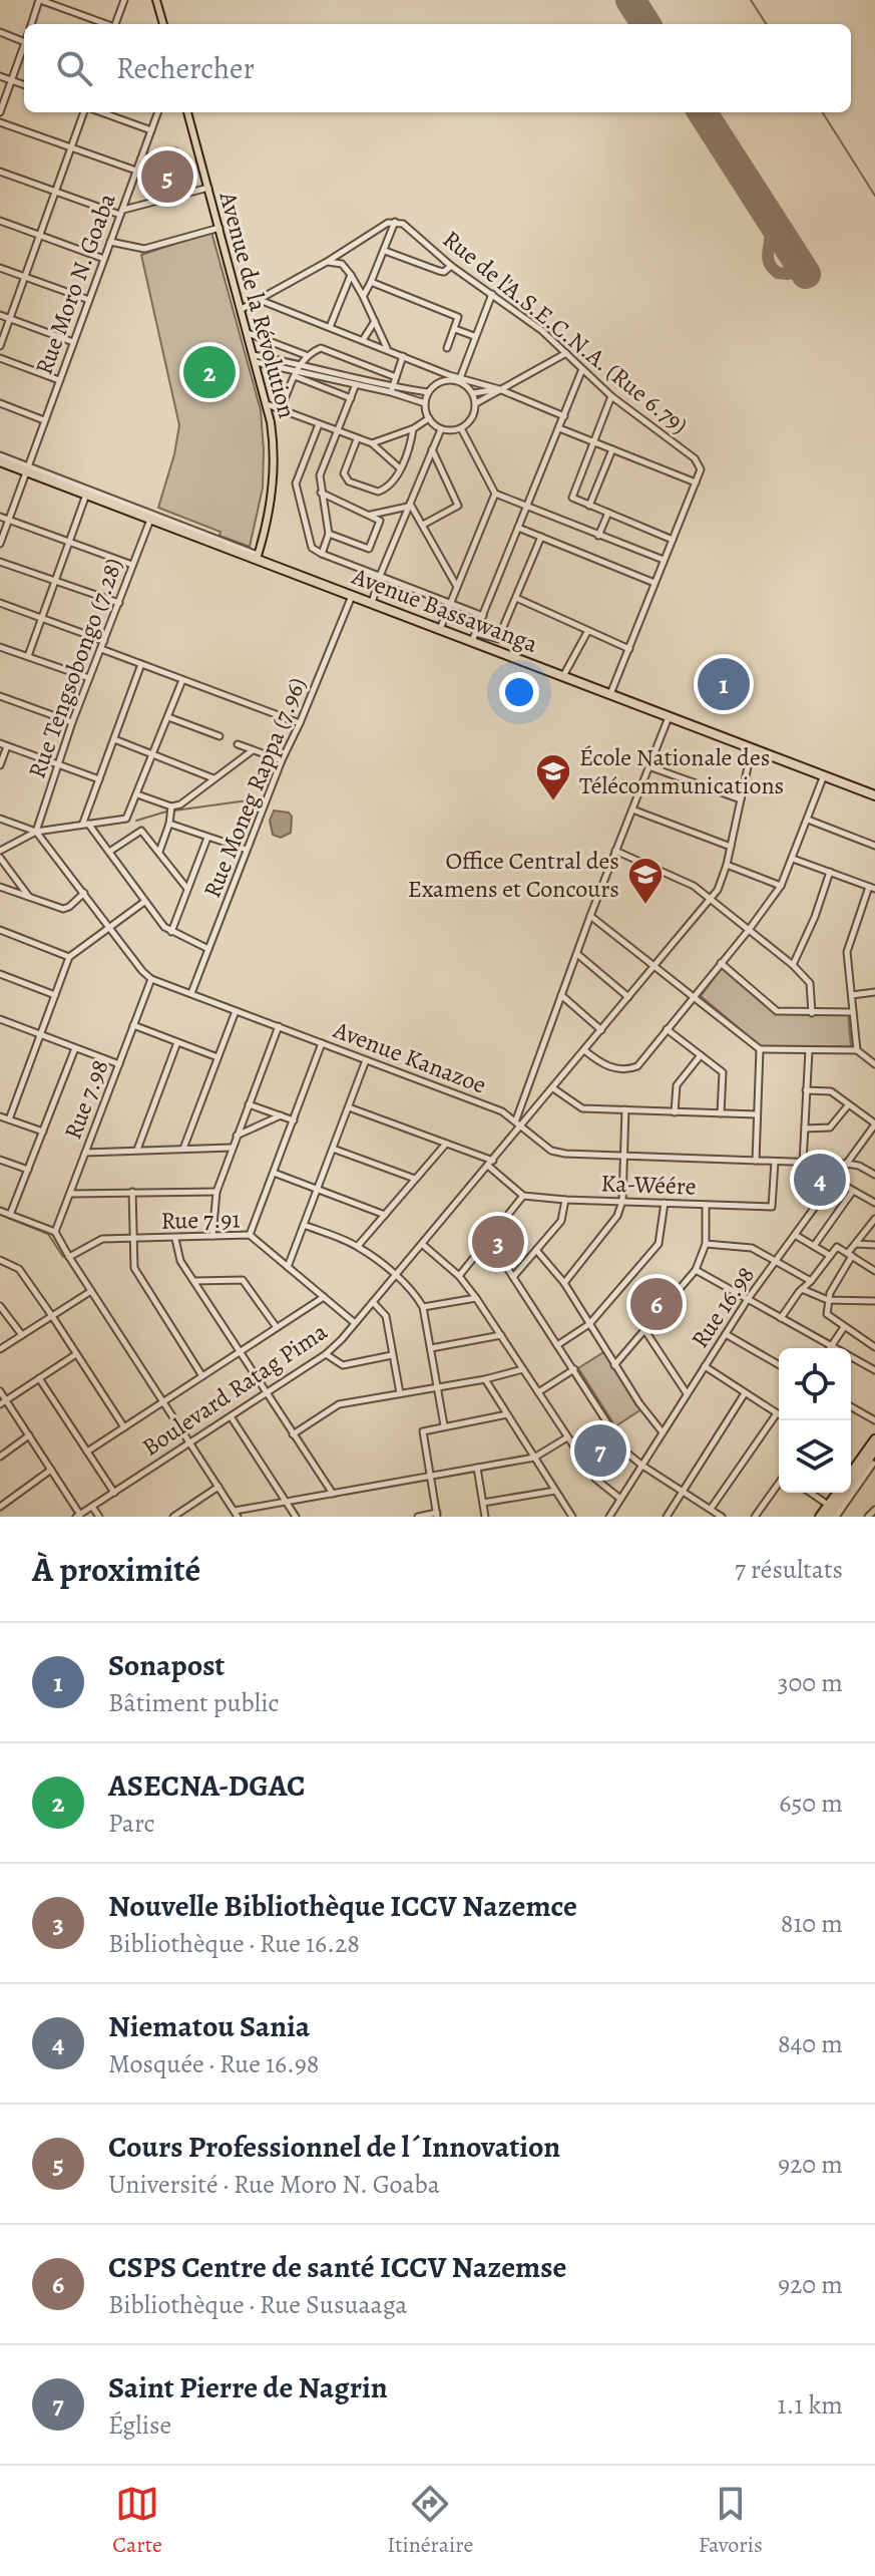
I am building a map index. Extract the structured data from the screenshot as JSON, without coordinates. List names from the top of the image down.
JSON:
{
  "streets": {
    "highway": ["Avenue Bassawanga"],
    "main road": ["Avenue de la Révolution"],
    "street": [
      "Rue Moro N. Goaba",
      "Rue de l'A.S.E.C.N.A. (Rue 6.79)",
      "Rue Tengsobongo (7.28)",
      "Rue Moneg Rappa (7.96)",
      "Avenue Kanazoe",
      "Rue 7.98",
      "Ka-Wéére",
      "Rue 7.91",
      "Rue 16.98",
      "Boulevard Ratag Pima"
    ]
  },
  "crossings": [
    ["Rue Moro N. Goaba", "Avenue Bassawanga"],
    ["Avenue de la Révolution", "Avenue Bassawanga"],
    ["Avenue Bassawanga", "Rue Tengsobongo (7.28)"],
    ["Avenue Bassawanga", "Rue Moneg Rappa (7.96)"],
    ["Avenue Bassawanga", "Boulevard Ratag Pima"],
    ["Rue Moneg Rappa (7.96)", "Avenue Kanazoe"],
    ["Avenue Kanazoe", "Rue 7.98"],
    ["Avenue Kanazoe", "Ka-Wéére"],
    ["Avenue Kanazoe", "Rue 16.98"],
    ["Avenue Kanazoe", "Boulevard Ratag Pima"],
    ["Rue 7.91", "Boulevard Ratag Pima"]
  ],
  "places": {
    "school or university": ["École Nationale des Télécommunications", "Office Central des Examens et Concours"]
  },
  "page": {
    "search": "Rechercher",
    "pins": [
      "5",
      "2",
      "1",
      "4",
      "3",
      "6",
      "7"
    ],
    "heading": ["À proximité", "7 résultats"],
    "list": [
      {
        "mark": "1",
        "name": "Sonapost",
        "note": "Bâtiment public",
        "value": "300 m"
      },
      {
        "mark": "2",
        "name": "ASECNA-DGAC",
        "note": "Parc",
        "value": "650 m"
      },
      {
        "mark": "3",
        "name": "Nouvelle Bibliothèque ICCV Nazemce",
        "note": "Bibliothèque · Rue 16.28",
        "value": "810 m"
      },
      {
        "mark": "4",
        "name": "Niematou Sania",
        "note": "Mosquée · Rue 16.98",
        "value": "840 m"
      },
      {
        "mark": "5",
        "name": "Cours Professionnel de l´Innovation",
        "note": "Université · Rue Moro N. Goaba",
        "value": "920 m"
      },
      {
        "mark": "6",
        "name": "CSPS Centre de santé ICCV Nazemse",
        "note": "Bibliothèque · Rue Susuaaga",
        "value": "920 m"
      },
      {
        "mark": "7",
        "name": "Saint Pierre de Nagrin",
        "note": "Église",
        "value": "1.1 km"
      }
    ],
    "nav": ["Carte", "Itinéraire", "Favoris"]
  }
}
